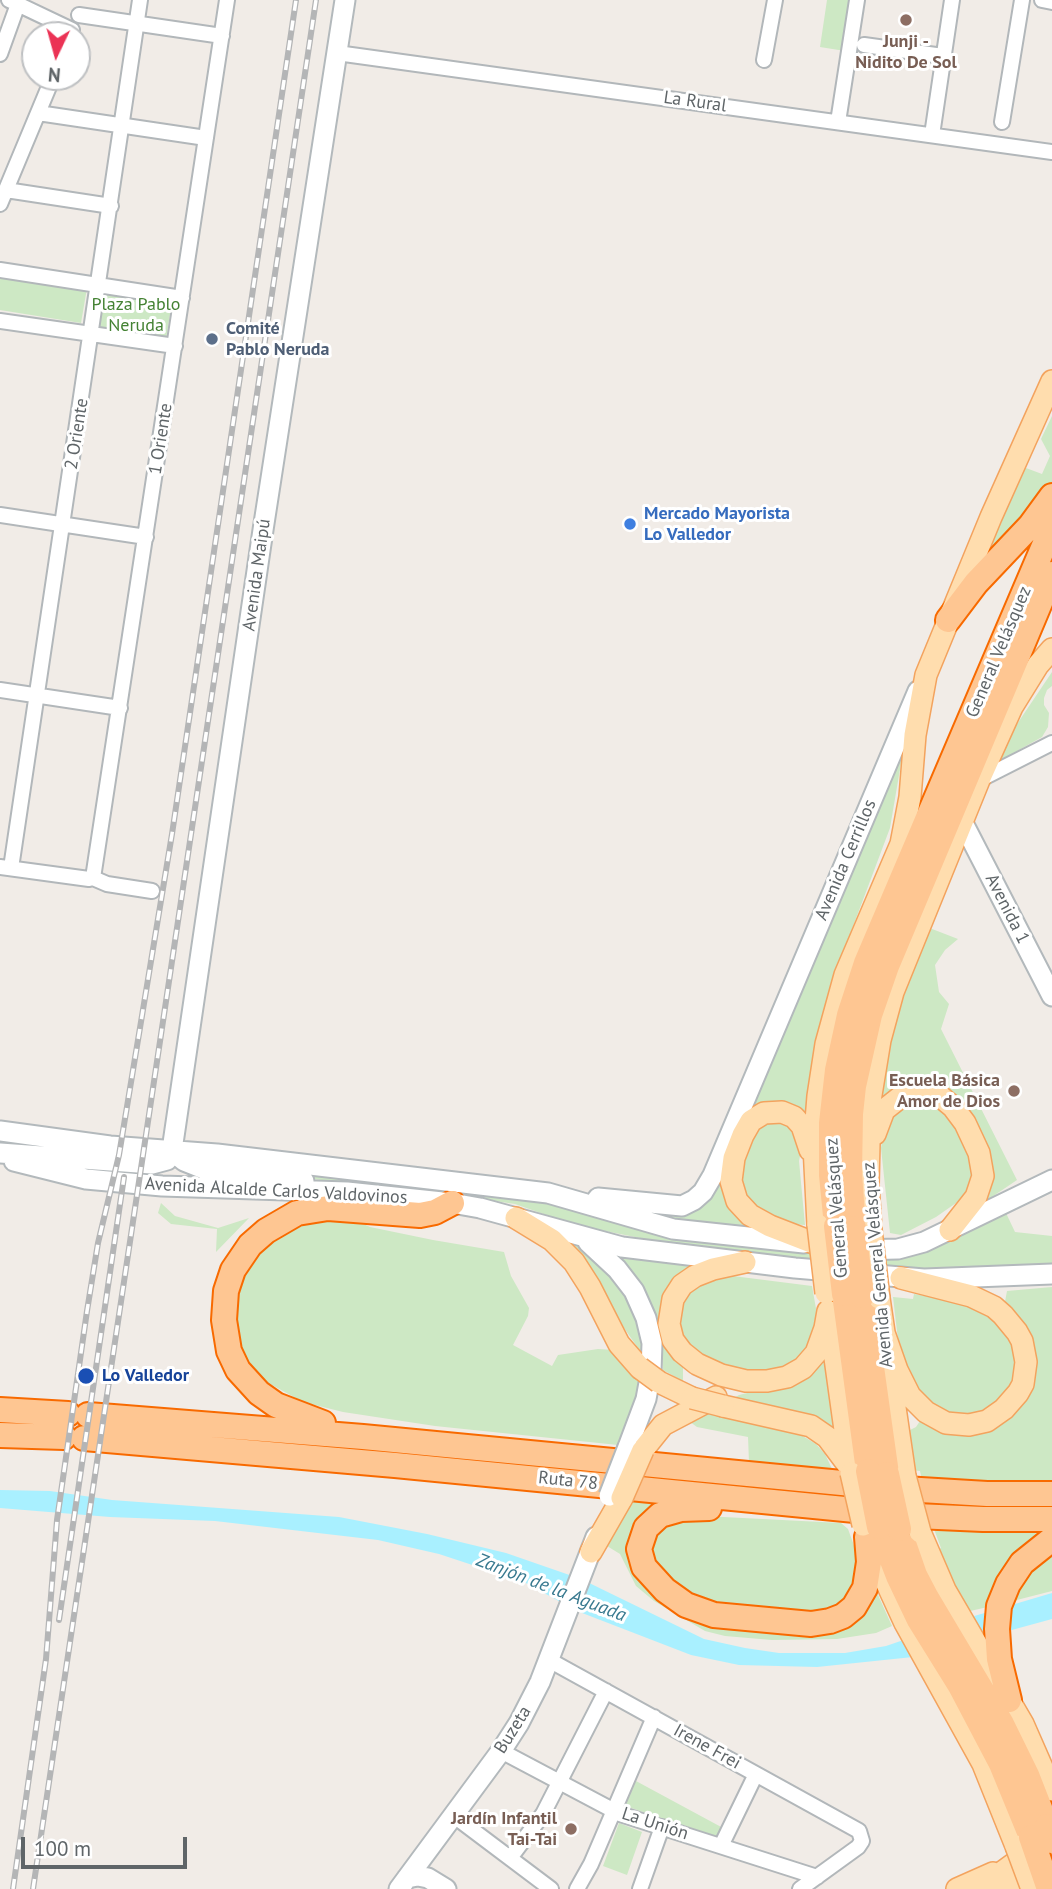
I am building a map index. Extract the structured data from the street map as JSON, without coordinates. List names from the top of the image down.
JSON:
{
  "streets": {
    "highway": ["General Velásquez", "Ruta 78"],
    "main road": [
      "Avenida Maipú",
      "Avenida Cerrillos",
      "Avenida 1",
      "Avenida Alcalde Carlos Valdovinos",
      "Avenida General Velásquez",
      "Buzeta"
    ],
    "street": [
      "La Rural",
      "2 Oriente",
      "1 Oriente",
      "Irene Frei",
      "La Unión"
    ]
  },
  "crossings": [
    ["La Rural", "Avenida Maipú"],
    ["Avenida Maipú", "Avenida Alcalde Carlos Valdovinos"],
    ["General Velásquez", "Avenida Alcalde Carlos Valdovinos"],
    ["General Velásquez", "Avenida General Velásquez"],
    ["Avenida Cerrillos", "Avenida Alcalde Carlos Valdovinos"],
    ["Avenida Cerrillos", "Avenida General Velásquez"],
    ["Avenida 1", "Avenida General Velásquez"],
    ["Avenida Alcalde Carlos Valdovinos", "Avenida General Velásquez"],
    ["Buzeta", "Irene Frei"],
    ["Buzeta", "La Unión"],
    ["Irene Frei", "La Unión"]
  ],
  "water": ["Zanjón de la Aguada"],
  "parks": ["Plaza Pablo Neruda"],
  "places": [
    "Junji - Nidito De Sol",
    "Comité Pablo Neruda",
    "Mercado Mayorista Lo Valledor",
    "Escuela Básica Amor de Dios",
    "Lo Valledor",
    "Jardín Infantil Tai-Tai"
  ],
  "scale_bar": "100 m",
  "north": "bottom"
}
